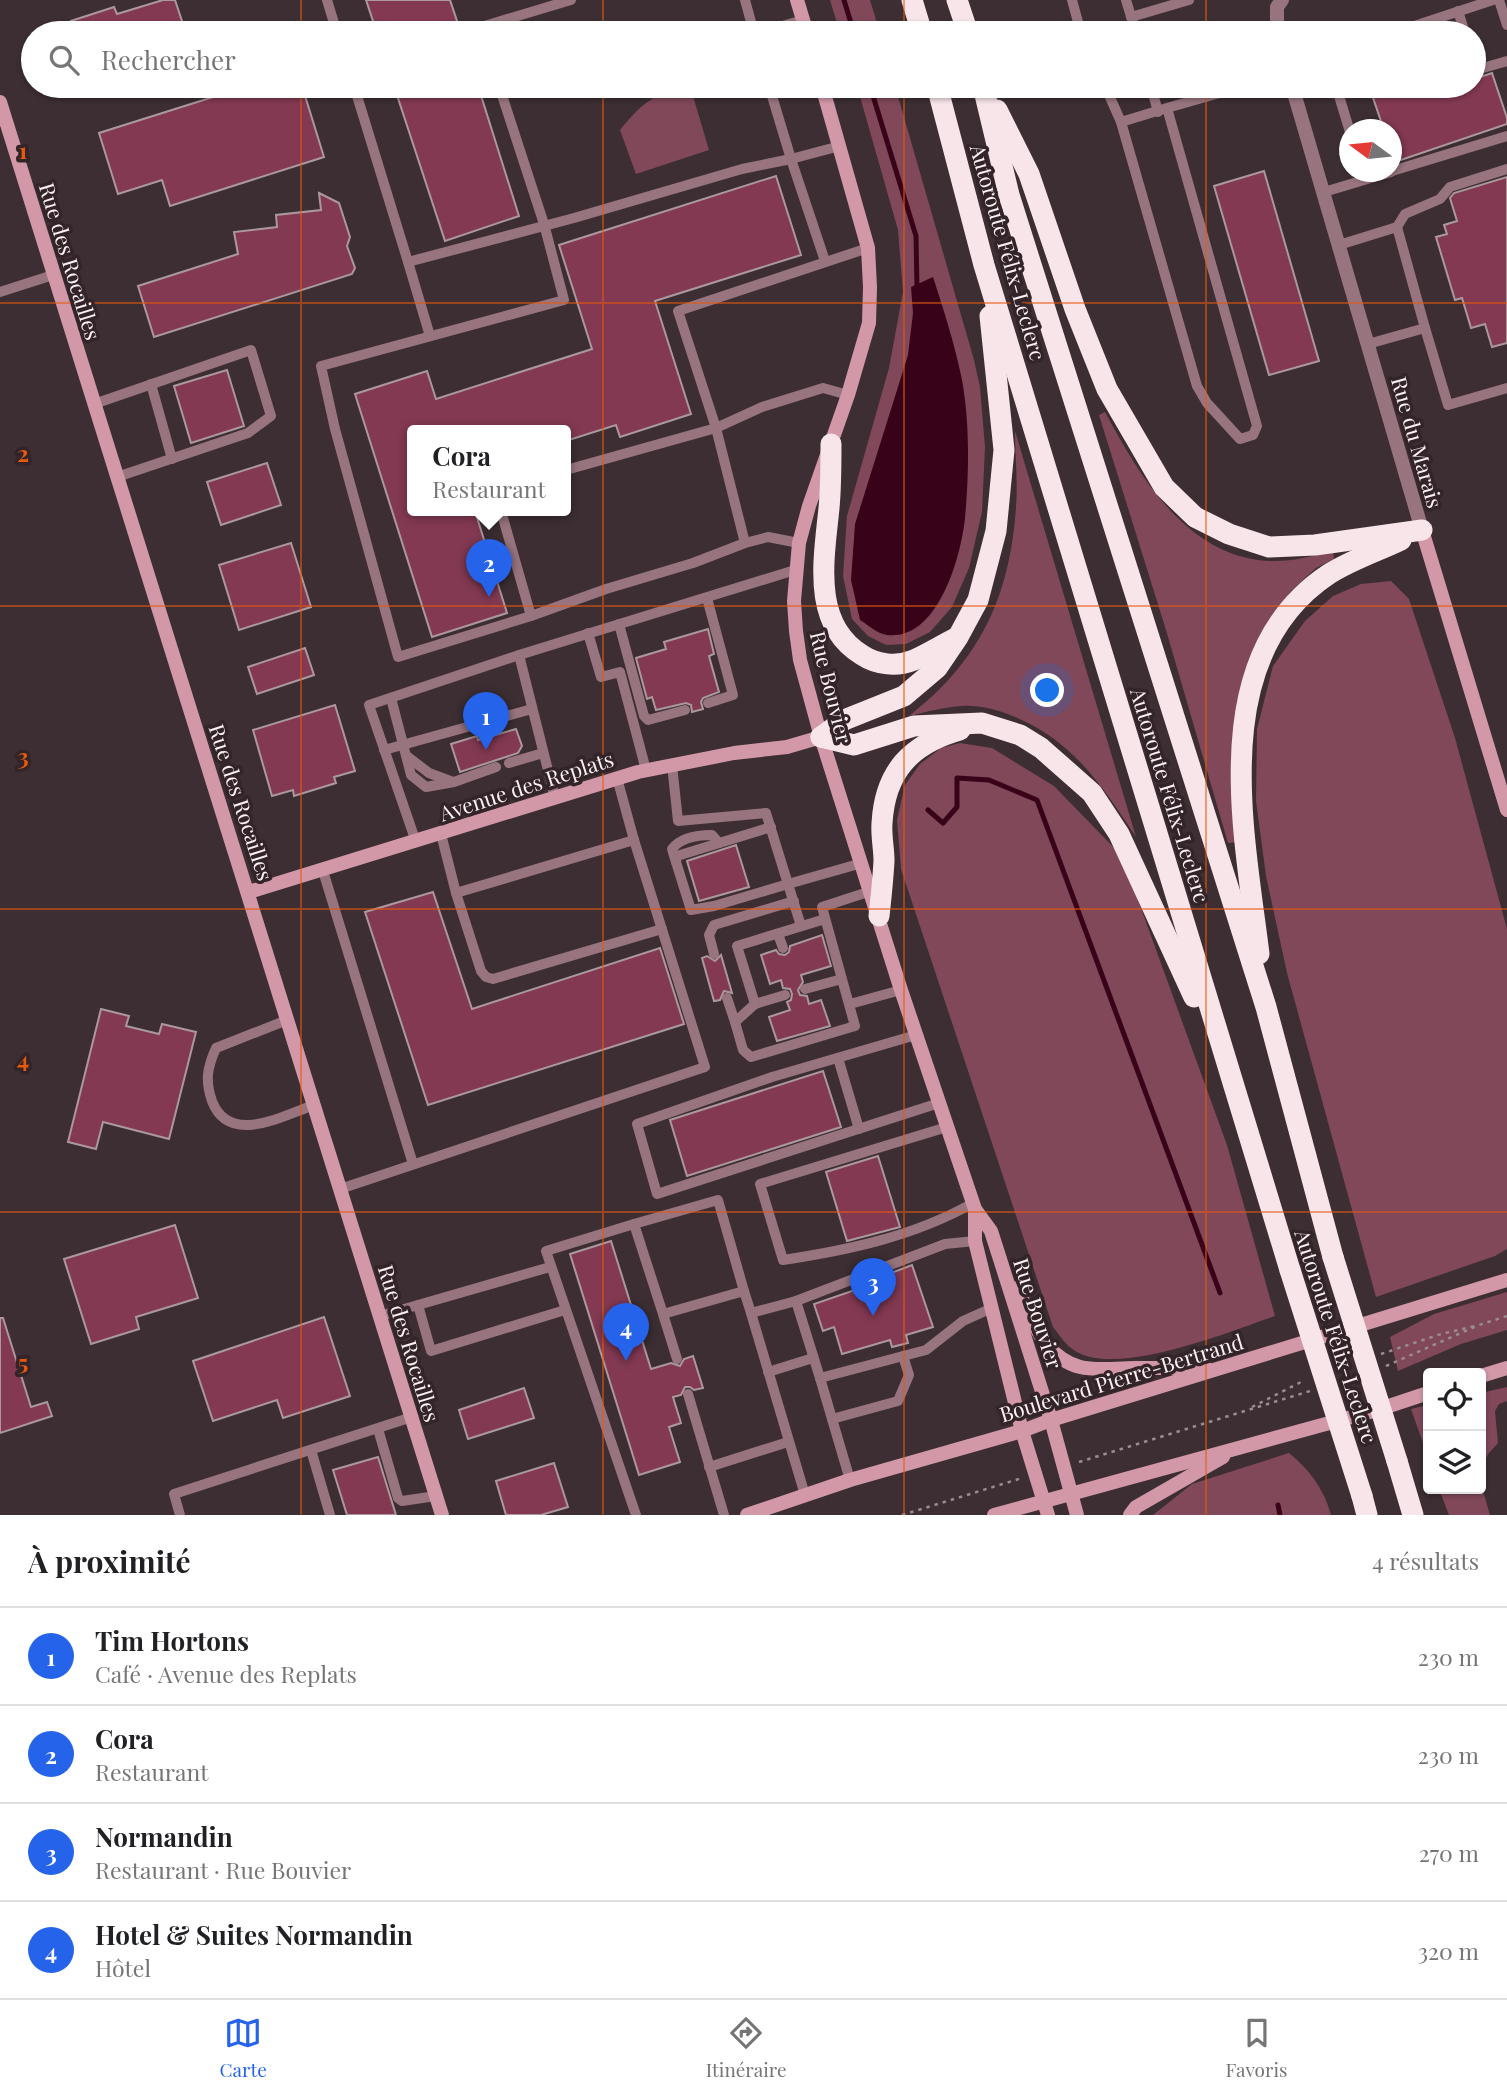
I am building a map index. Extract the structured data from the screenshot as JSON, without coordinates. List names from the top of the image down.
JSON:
{
  "streets": {
    "highway": ["Autoroute Félix-Leclerc"],
    "street": [
      "Rue des Rocailles",
      "Rue du Marais",
      "Rue Bouvier",
      "Avenue des Replats",
      "Boulevard Pierre-Bertrand"
    ]
  },
  "crossings": [
    ["Rue des Rocailles", "Avenue des Replats"],
    ["Rue Bouvier", "Avenue des Replats"],
    ["Rue Bouvier", "Boulevard Pierre-Bertrand"]
  ],
  "north": "left",
  "page": {
    "search": "Rechercher",
    "popup": ["Cora", "Restaurant"],
    "pins": [
      "2",
      "1",
      "3",
      "4"
    ],
    "heading": ["À proximité", "4 résultats"],
    "list": [
      {
        "mark": "1",
        "name": "Tim Hortons",
        "note": "Café · Avenue des Replats",
        "value": "230 m"
      },
      {
        "mark": "2",
        "name": "Cora",
        "note": "Restaurant",
        "value": "230 m"
      },
      {
        "mark": "3",
        "name": "Normandin",
        "note": "Restaurant · Rue Bouvier",
        "value": "270 m"
      },
      {
        "mark": "4",
        "name": "Hotel & Suites Normandin",
        "note": "Hôtel",
        "value": "320 m"
      }
    ],
    "nav": ["Carte", "Itinéraire", "Favoris"]
  },
  "grid": {
    "rows": [
      "1",
      "2",
      "3",
      "4",
      "5"
    ]
  }
}
